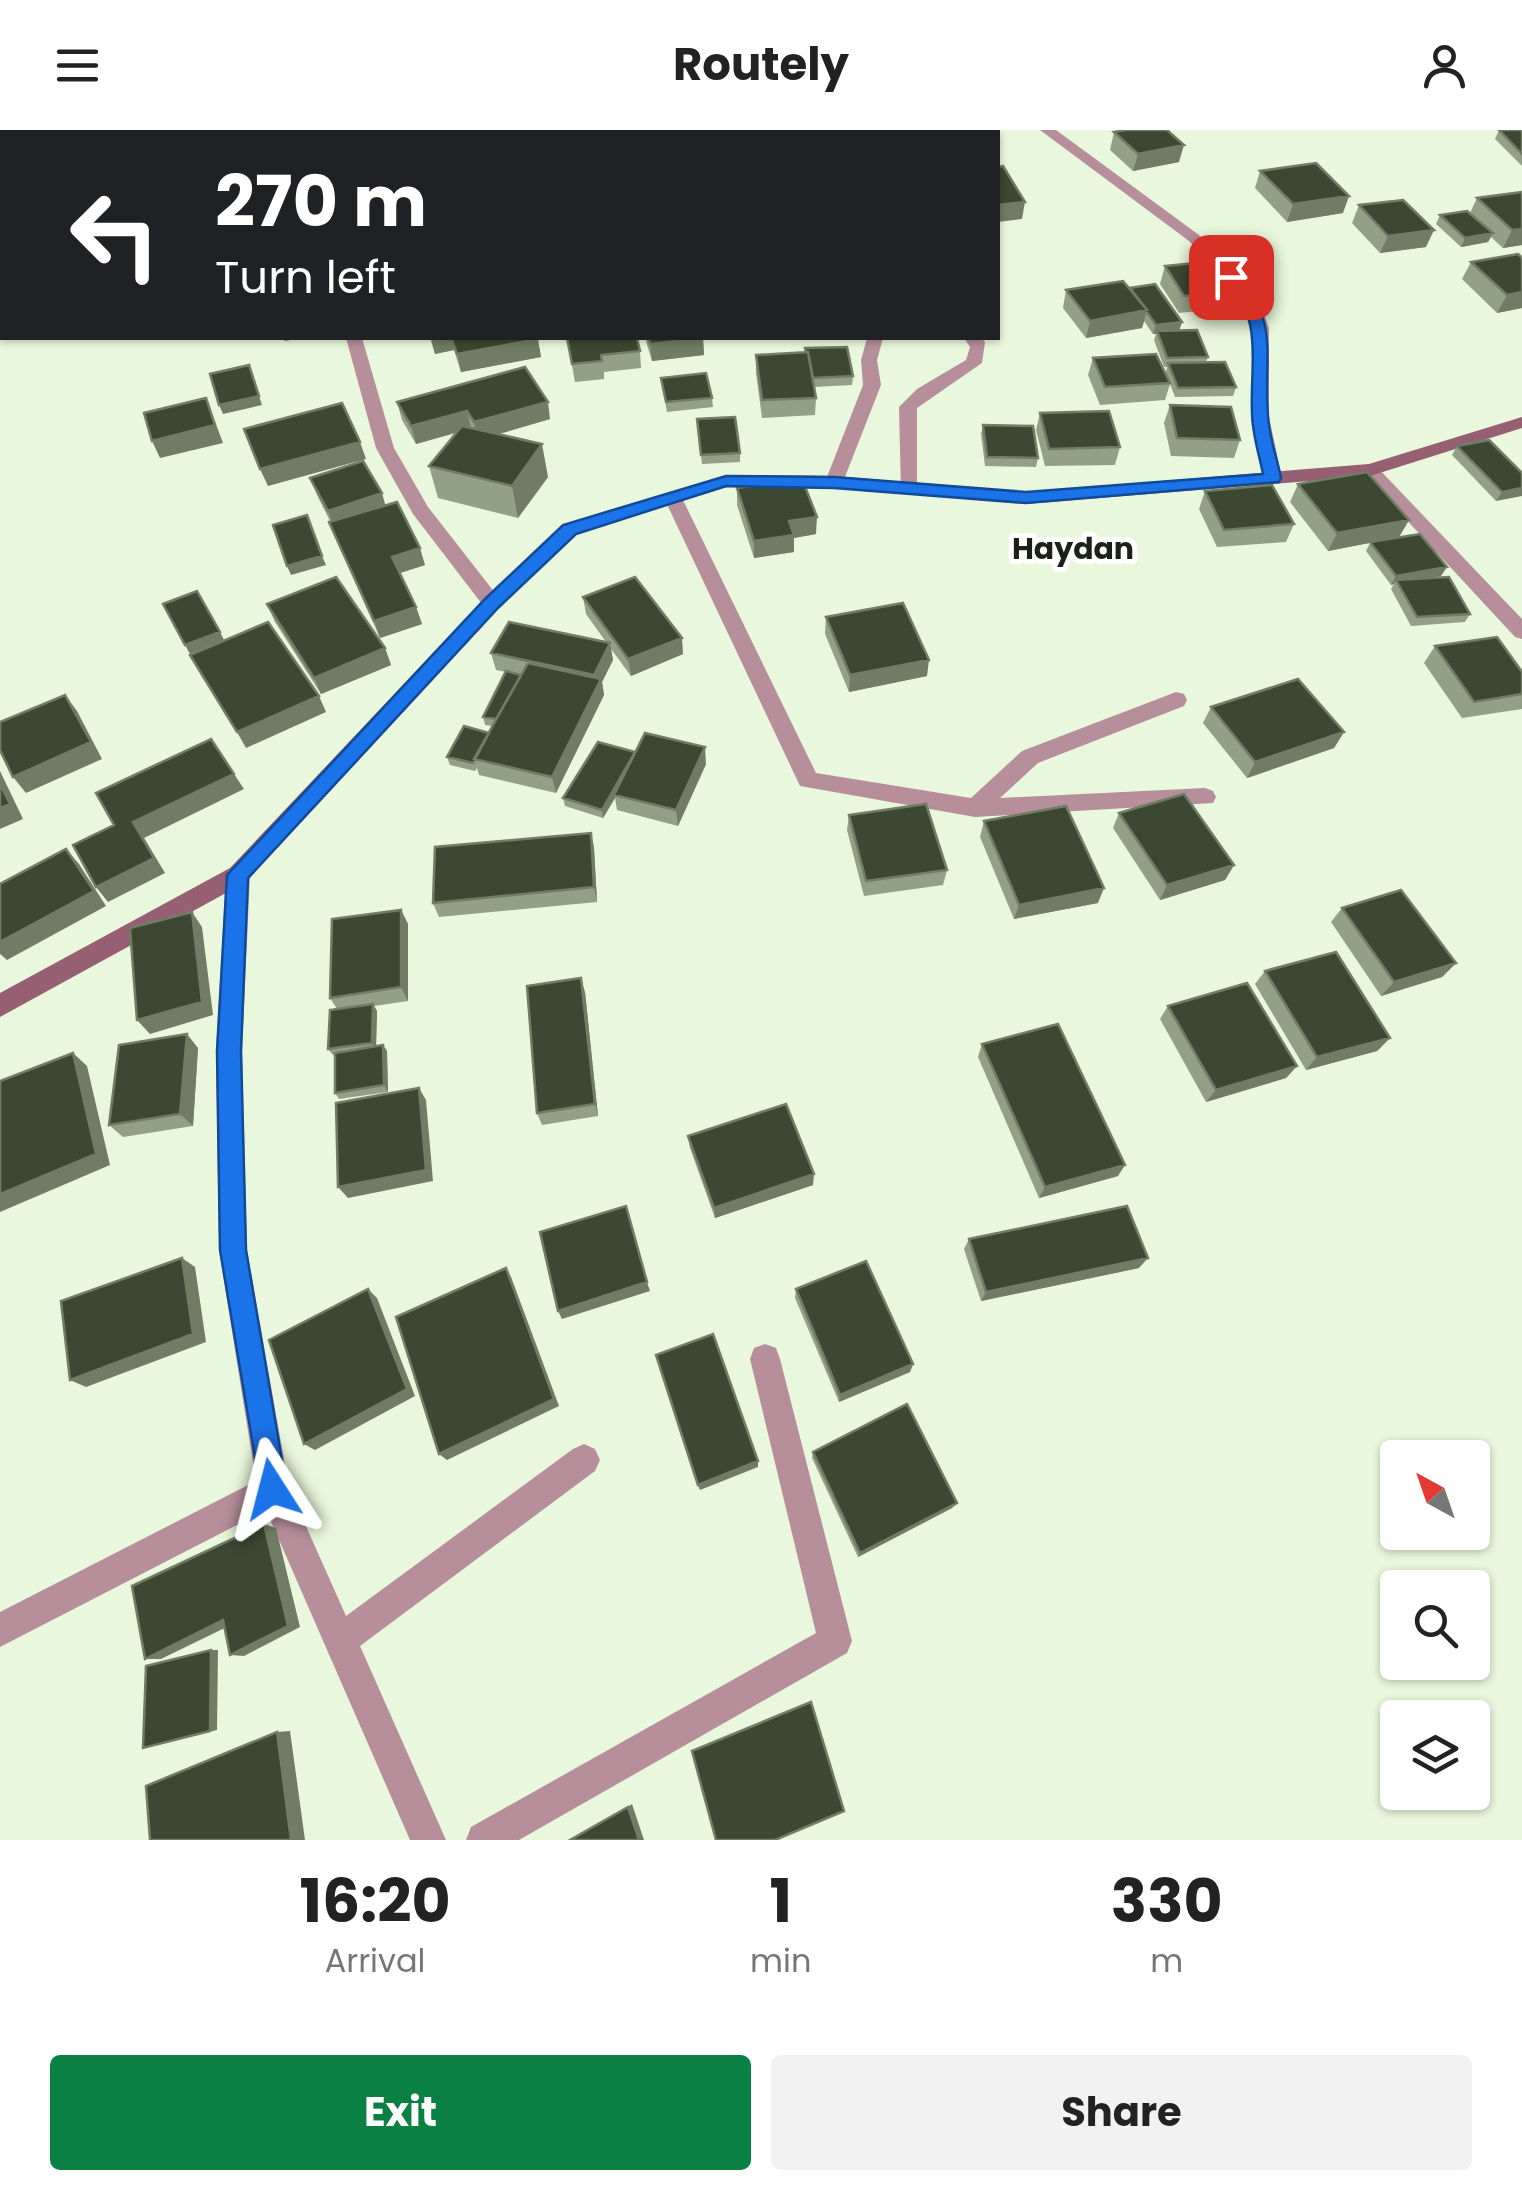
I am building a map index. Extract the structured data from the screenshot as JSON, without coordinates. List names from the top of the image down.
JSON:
{
  "districts": ["Haydan"],
  "north": "top left",
  "page": {
    "header": "Routely",
    "turn": ["270 m", "Turn left"],
    "eta": [
      "16:20",
      "Arrival",
      "1",
      "min",
      "330",
      "m"
    ],
    "buttons": ["Exit", "Share"]
  }
}
